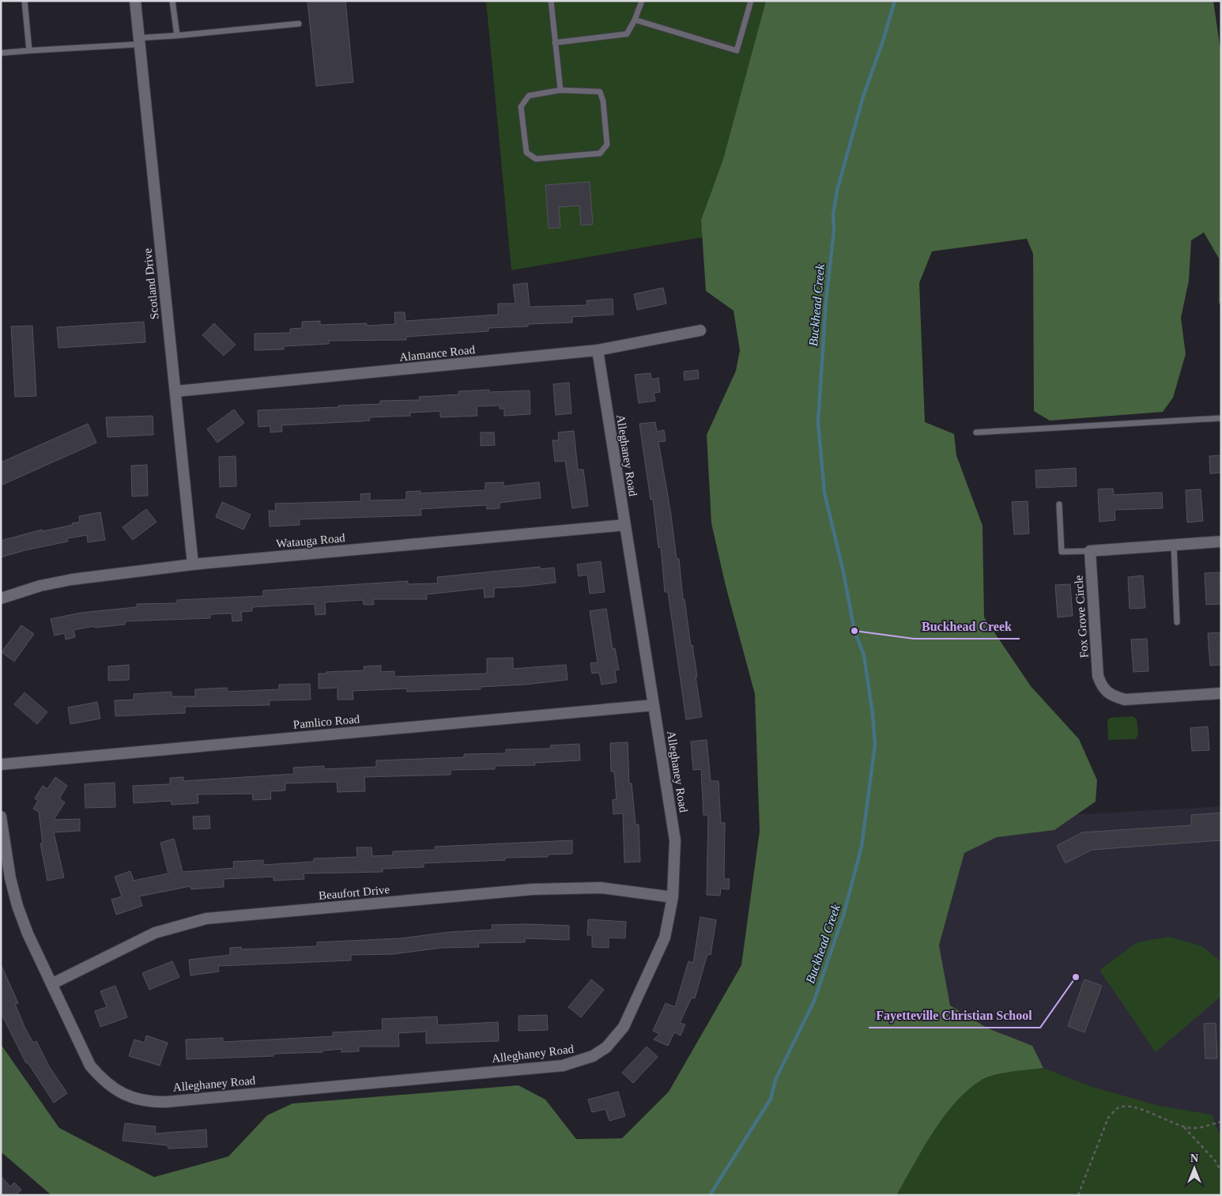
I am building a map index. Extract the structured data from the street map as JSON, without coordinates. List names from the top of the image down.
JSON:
{
  "streets": {
    "street": [
      "Scotland Drive",
      "Alamance Road",
      "Alleghaney Road",
      "Watauga Road",
      "Fox Grove Circle",
      "Pamlico Road",
      "Beaufort Drive"
    ]
  },
  "crossings": [
    ["Scotland Drive", "Alamance Road"],
    ["Scotland Drive", "Watauga Road"],
    ["Alamance Road", "Alleghaney Road"],
    ["Alleghaney Road", "Watauga Road"],
    ["Alleghaney Road", "Pamlico Road"],
    ["Alleghaney Road", "Beaufort Drive"]
  ],
  "water": ["Buckhead Creek"],
  "places": ["Buckhead Creek", "Fayetteville Christian School"],
  "north": "top"
}
